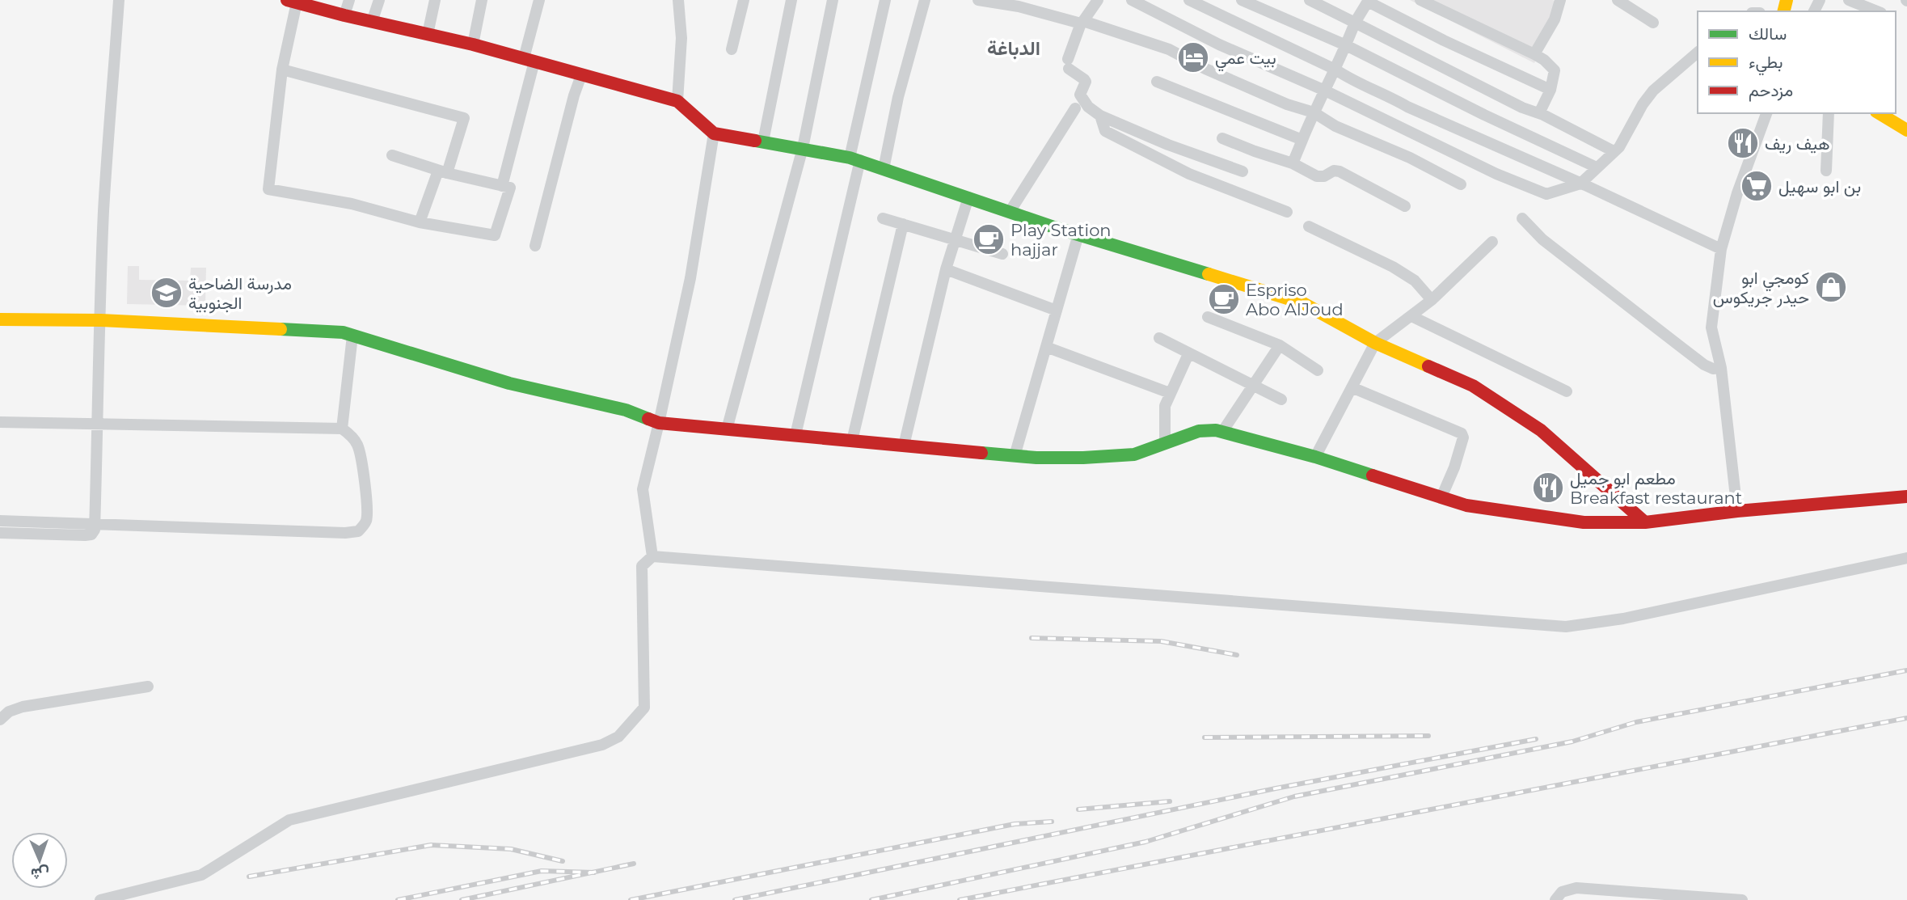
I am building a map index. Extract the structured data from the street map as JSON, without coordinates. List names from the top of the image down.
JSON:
{
  "districts": ["الدباغة"],
  "places": {
    "hotel": ["بيت عمي"],
    "restaurant": ["هيف ريف", "مطعم ابو جميل Breakfast restaurant"],
    "supermarket": ["بن ابو سهيل"],
    "cafe": ["Play Station hajjar", "Espriso Abo AlJoud"],
    "shop": ["كومجي ابو حيدر جريكوس"],
    "school or university": ["مدرسة الضاحية الجنوبية"]
  },
  "legend": ["سالك", "بطيء", "مزدحم"],
  "north": "bottom"
}
